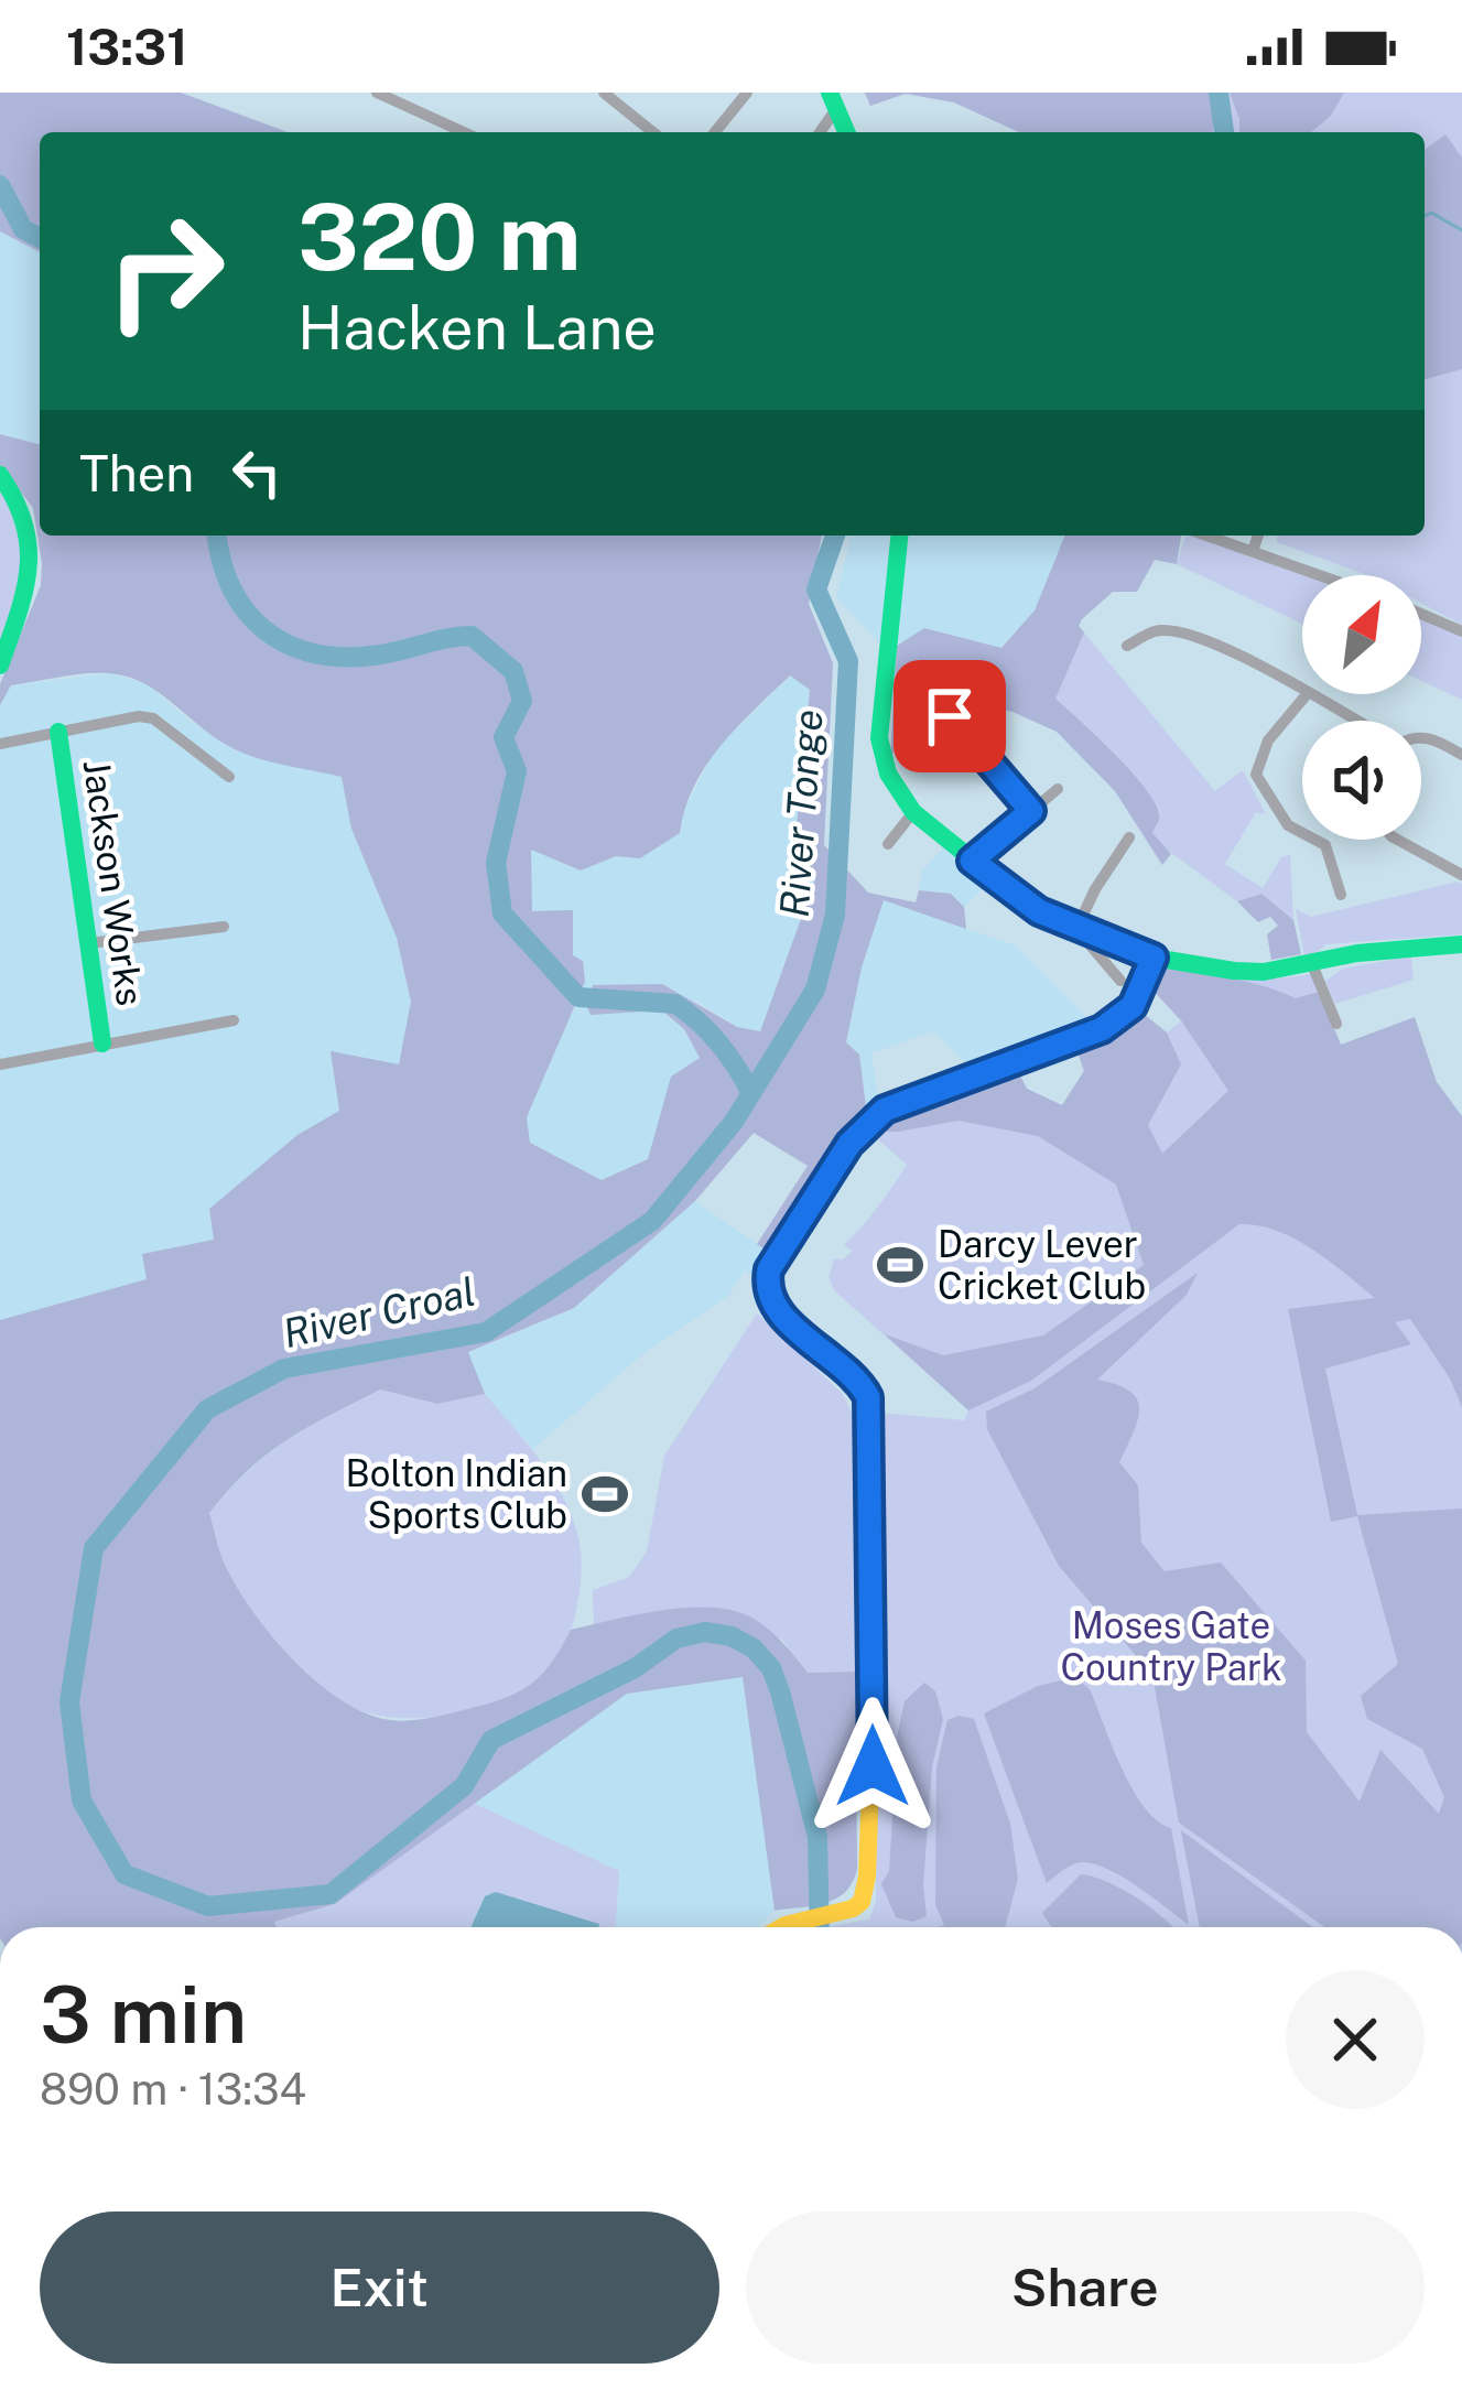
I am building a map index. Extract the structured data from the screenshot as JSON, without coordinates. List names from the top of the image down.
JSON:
{
  "streets": {
    "main road": ["Jackson Works"]
  },
  "water": ["River Tonge", "River Croal"],
  "parks": ["Moses Gate Country Park"],
  "places": {
    "sports": ["Darcy Lever Cricket Club", "Bolton Indian Sports Club"]
  },
  "north": "top right",
  "page": {
    "status": "13:31",
    "turn": ["320 m", "Hacken Lane"],
    "then": "Then",
    "heading": ["3 min", "890 m · 13:34"],
    "buttons": ["Exit", "Share"]
  }
}
